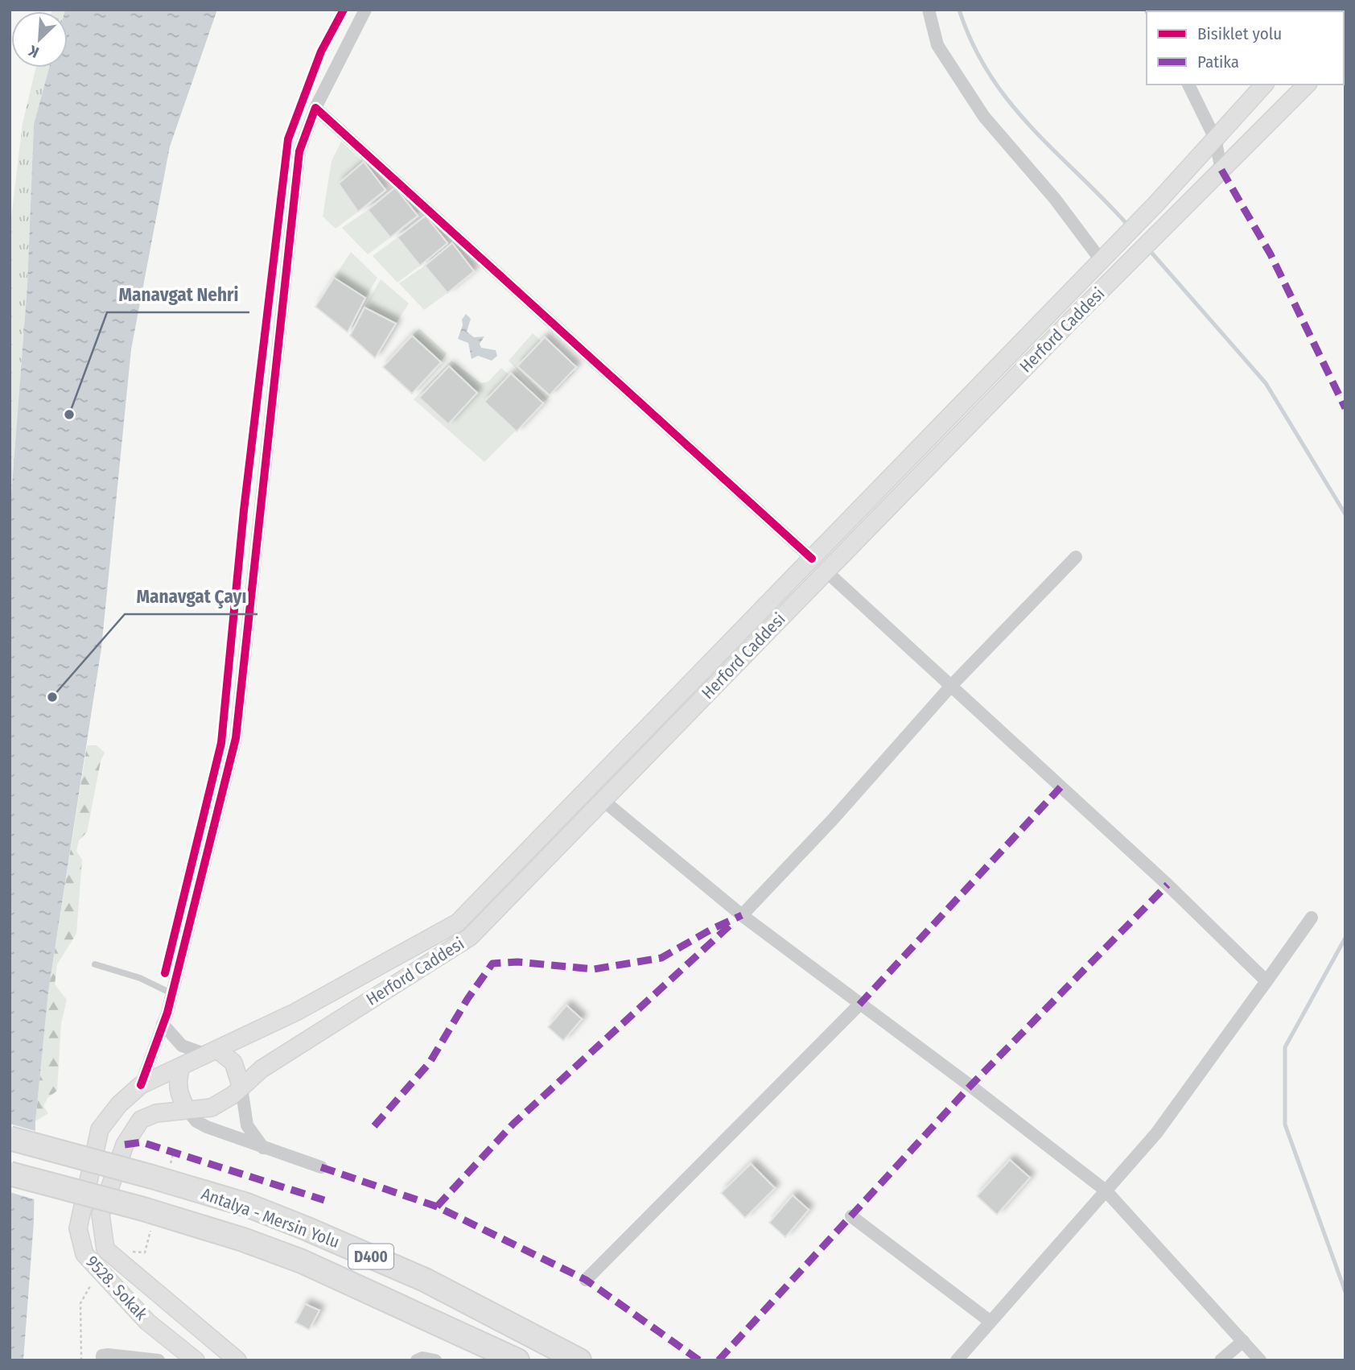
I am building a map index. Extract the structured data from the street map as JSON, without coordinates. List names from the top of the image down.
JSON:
{
  "streets": {
    "highway": ["Antalya - Mersin Yolu", "D400"],
    "main road": ["Herford Caddesi", "9528. Sokak"]
  },
  "crossings": [
    ["Herford Caddesi", "9528. Sokak"]
  ],
  "places": ["Manavgat Nehri", "Manavgat Çayı"],
  "legend": ["Bisiklet yolu", "Patika"],
  "north": "bottom left"
}
